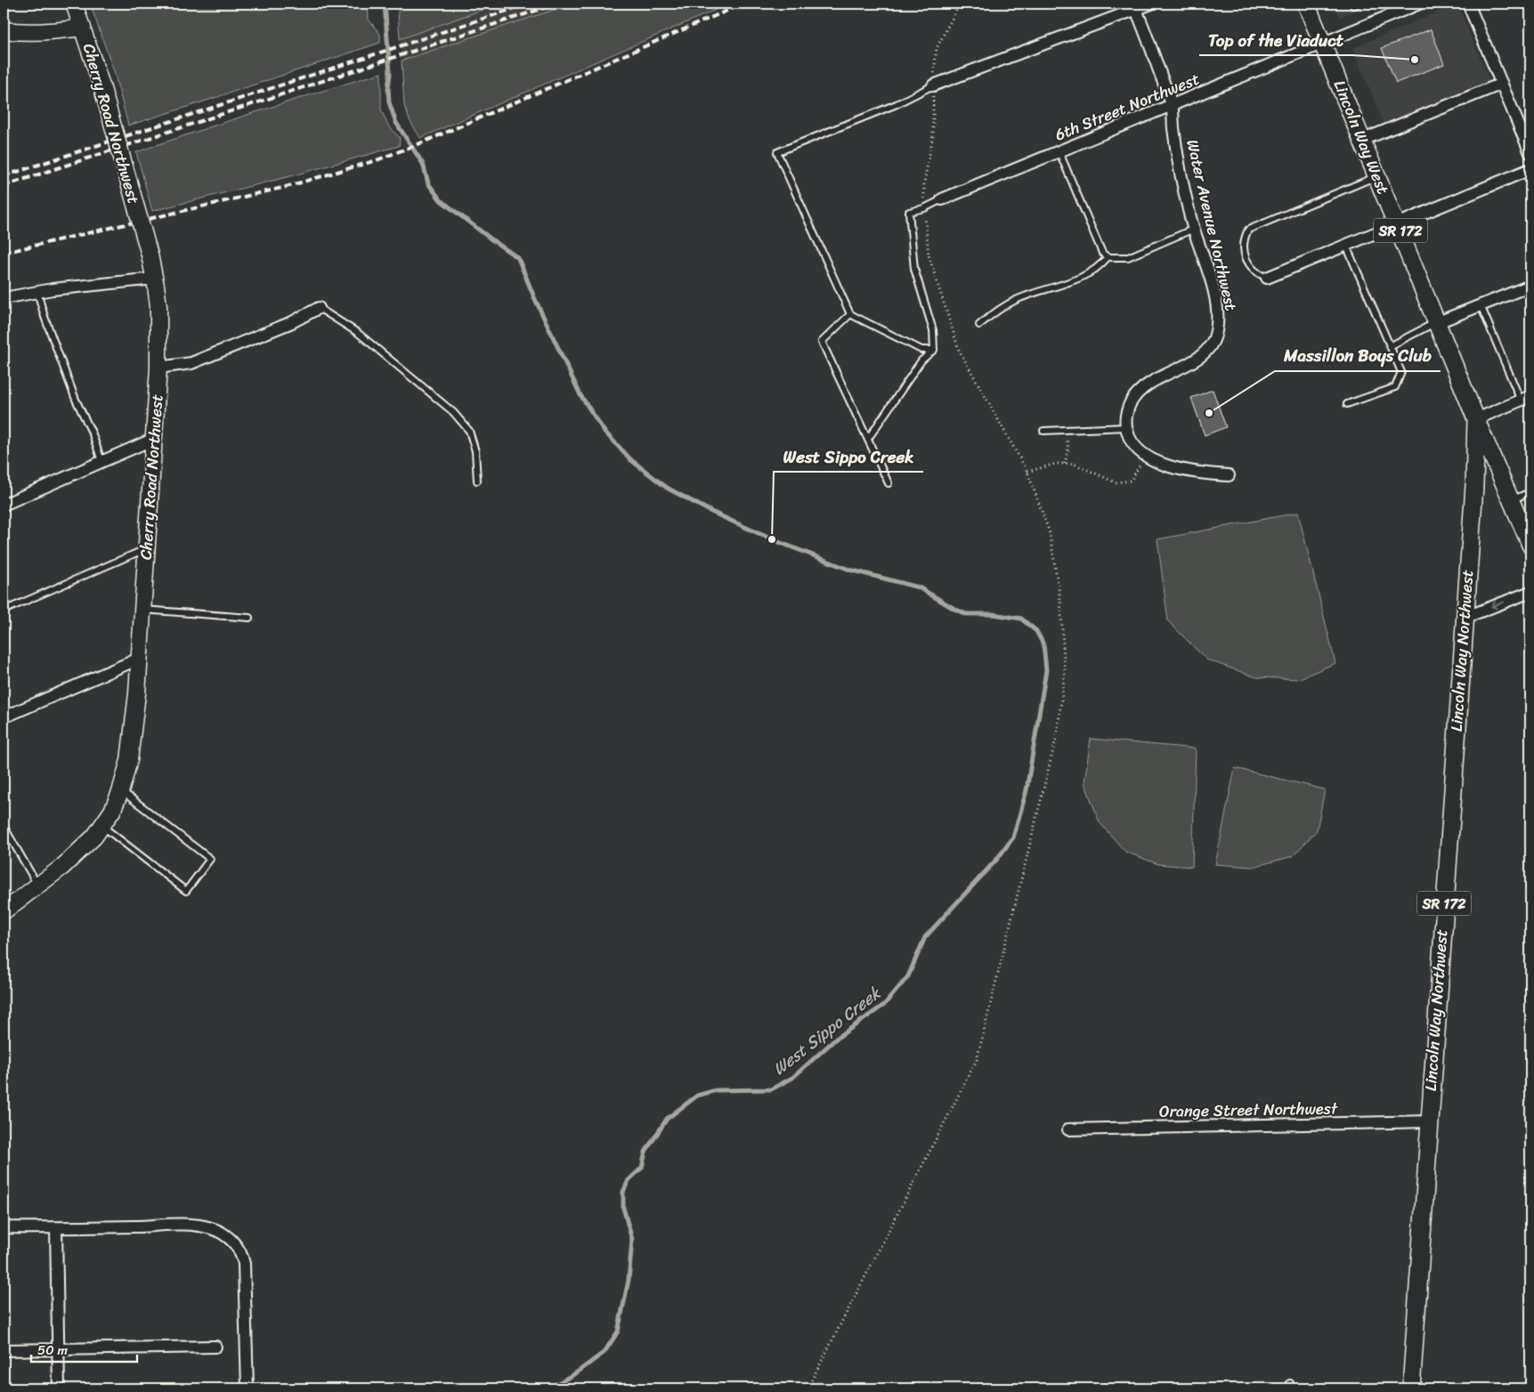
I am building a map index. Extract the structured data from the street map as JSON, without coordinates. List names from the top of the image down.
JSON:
{
  "streets": {
    "main road": ["Lincoln Way West", "SR 172", "Lincoln Way Northwest"],
    "street": [
      "6th Street Northwest",
      "Cherry Road Northwest",
      "Water Avenue Northwest",
      "Orange Street Northwest"
    ]
  },
  "crossings": [
    ["6th Street Northwest", "Lincoln Way West"],
    ["6th Street Northwest", "Water Avenue Northwest"],
    ["Lincoln Way West", "Lincoln Way Northwest"],
    ["Lincoln Way Northwest", "Orange Street Northwest"]
  ],
  "water": ["West Sippo Creek"],
  "places": ["Top of the Viaduct", "Massillon Boys Club", "West Sippo Creek"],
  "scale_bar": "50 m"
}
